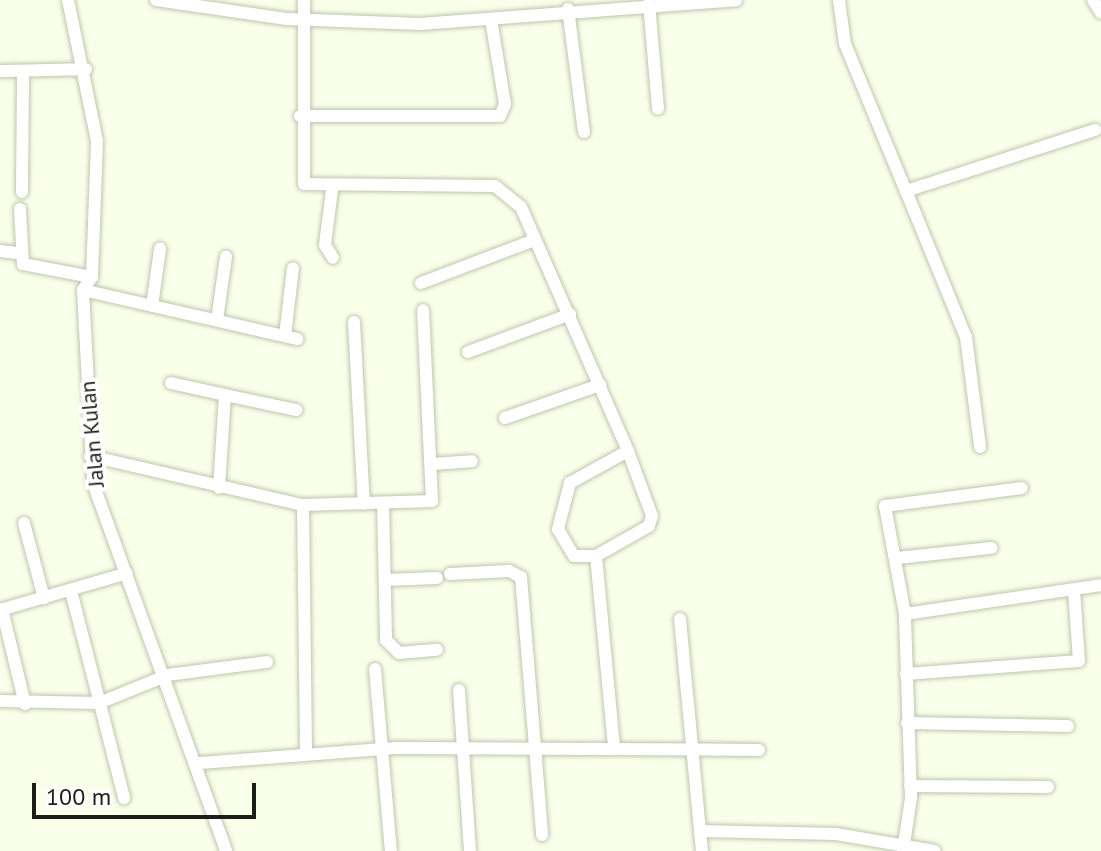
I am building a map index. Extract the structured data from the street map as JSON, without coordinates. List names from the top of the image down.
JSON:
{
  "streets": {
    "street": ["Jalan Kulan"]
  },
  "scale_bar": "100 m"
}
